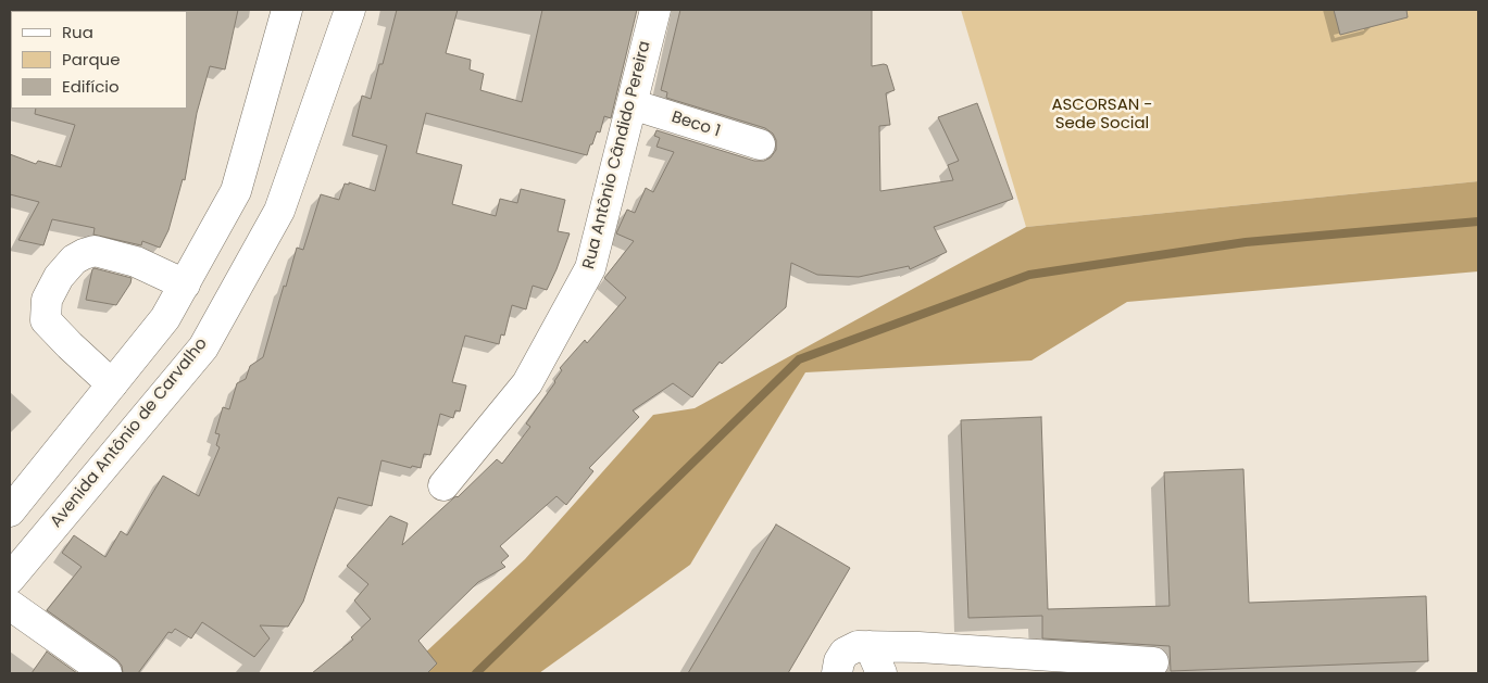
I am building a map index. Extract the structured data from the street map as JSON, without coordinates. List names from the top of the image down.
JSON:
{
  "streets": {
    "main road": ["Beco 1", "Rua Antônio Cândido Pereira", "Avenida Antônio de Carvalho"]
  },
  "crossings": [
    ["Beco 1", "Rua Antônio Cândido Pereira"]
  ],
  "parks": ["ASCORSAN - Sede Social"],
  "legend": ["Rua", "Parque", "Edifício"]
}
